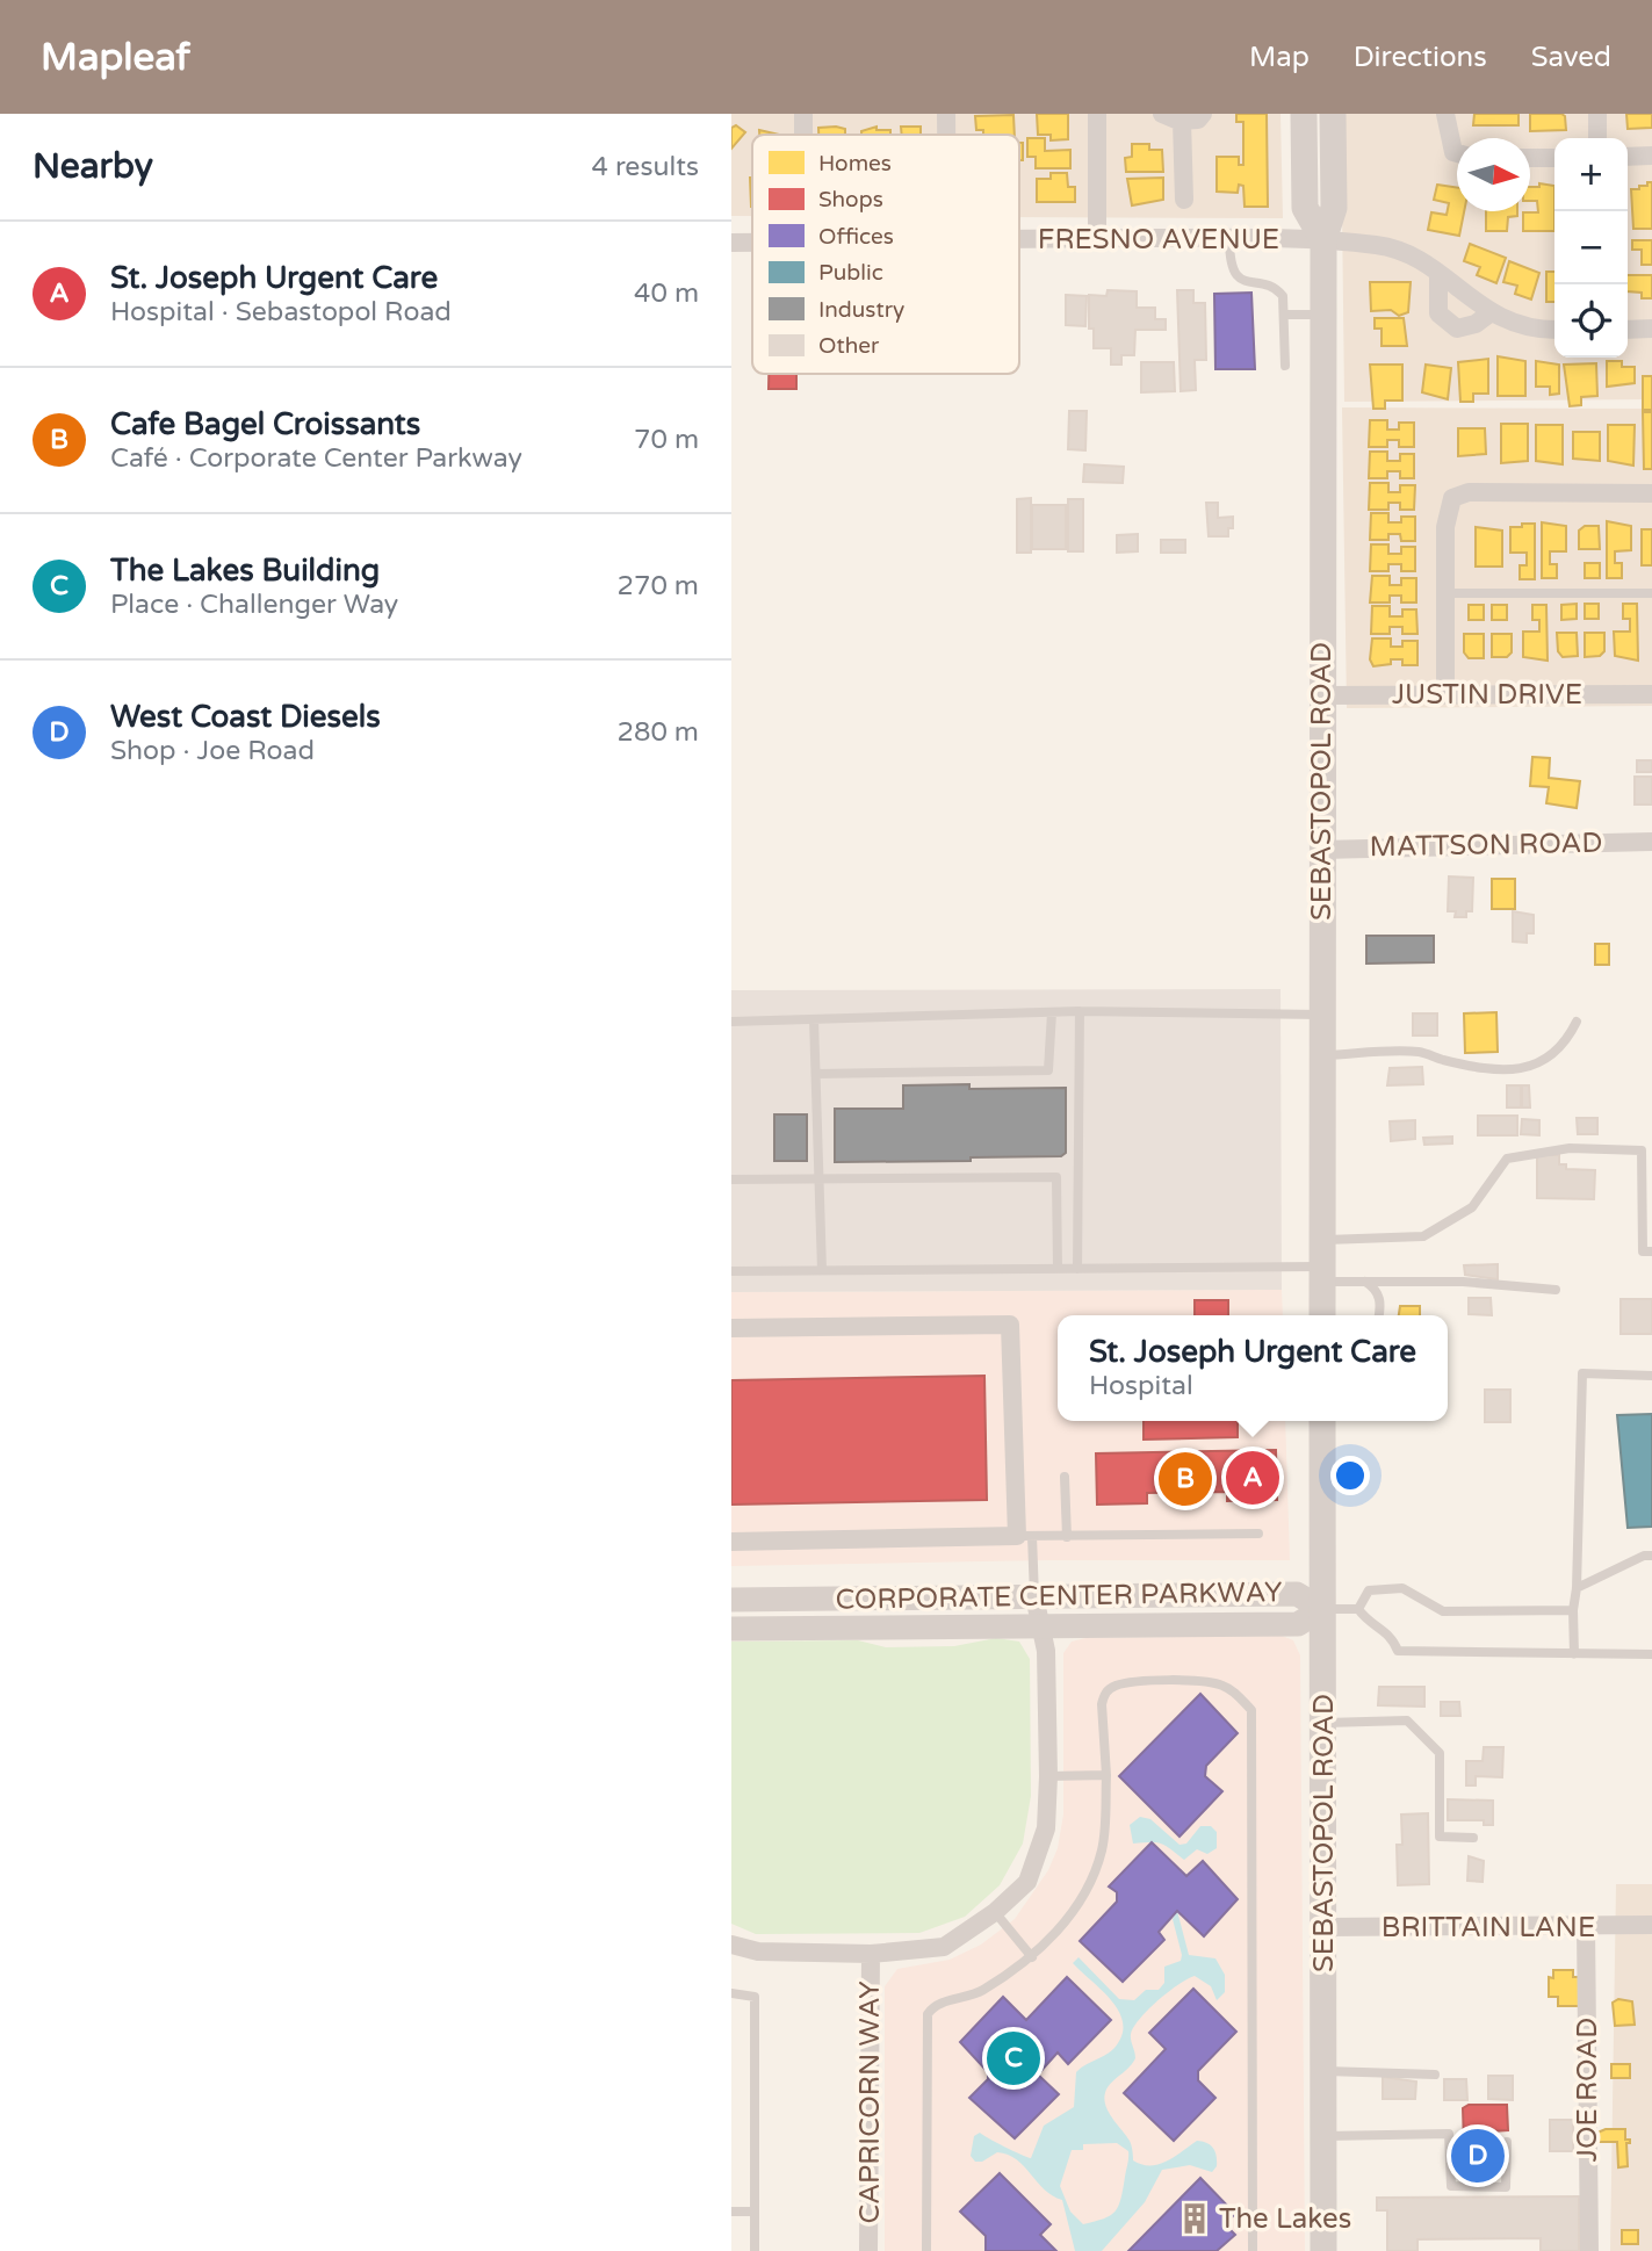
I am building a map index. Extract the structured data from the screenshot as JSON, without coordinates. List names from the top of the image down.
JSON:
{
  "streets": {
    "main road": ["SEBASTOPOL ROAD"],
    "street": [
      "FRESNO AVENUE",
      "JUSTIN DRIVE",
      "MATTSON ROAD",
      "CORPORATE CENTER PARKWAY",
      "BRITTAIN LANE",
      "JOE ROAD",
      "CAPRICORN WAY"
    ]
  },
  "crossings": [
    ["FRESNO AVENUE", "SEBASTOPOL ROAD"],
    ["JUSTIN DRIVE", "SEBASTOPOL ROAD"],
    ["SEBASTOPOL ROAD", "MATTSON ROAD"],
    ["SEBASTOPOL ROAD", "CORPORATE CENTER PARKWAY"],
    ["SEBASTOPOL ROAD", "BRITTAIN LANE"],
    ["BRITTAIN LANE", "JOE ROAD"]
  ],
  "places": {
    "building": ["The Lakes"]
  },
  "legend": [
    "Homes",
    "Shops",
    "Offices",
    "Public",
    "Industry",
    "Other"
  ],
  "north": "right",
  "page": {
    "header": "Mapleaf",
    "nav": ["Map", "Directions", "Saved"],
    "heading": ["Nearby", "4 results"],
    "map_buttons": ["+", "−"],
    "list": [
      {
        "mark": "A",
        "name": "St. Joseph Urgent Care",
        "note": "Hospital · Sebastopol Road",
        "value": "40 m"
      },
      {
        "mark": "B",
        "name": "Cafe Bagel Croissants",
        "note": "Café · Corporate Center Parkway",
        "value": "70 m"
      },
      {
        "mark": "C",
        "name": "The Lakes Building",
        "note": "Place · Challenger Way",
        "value": "270 m"
      },
      {
        "mark": "D",
        "name": "West Coast Diesels",
        "note": "Shop · Joe Road",
        "value": "280 m"
      }
    ],
    "popup": ["St. Joseph Urgent Care", "Hospital"],
    "pins": [
      "A",
      "B",
      "C",
      "D"
    ]
  }
}
